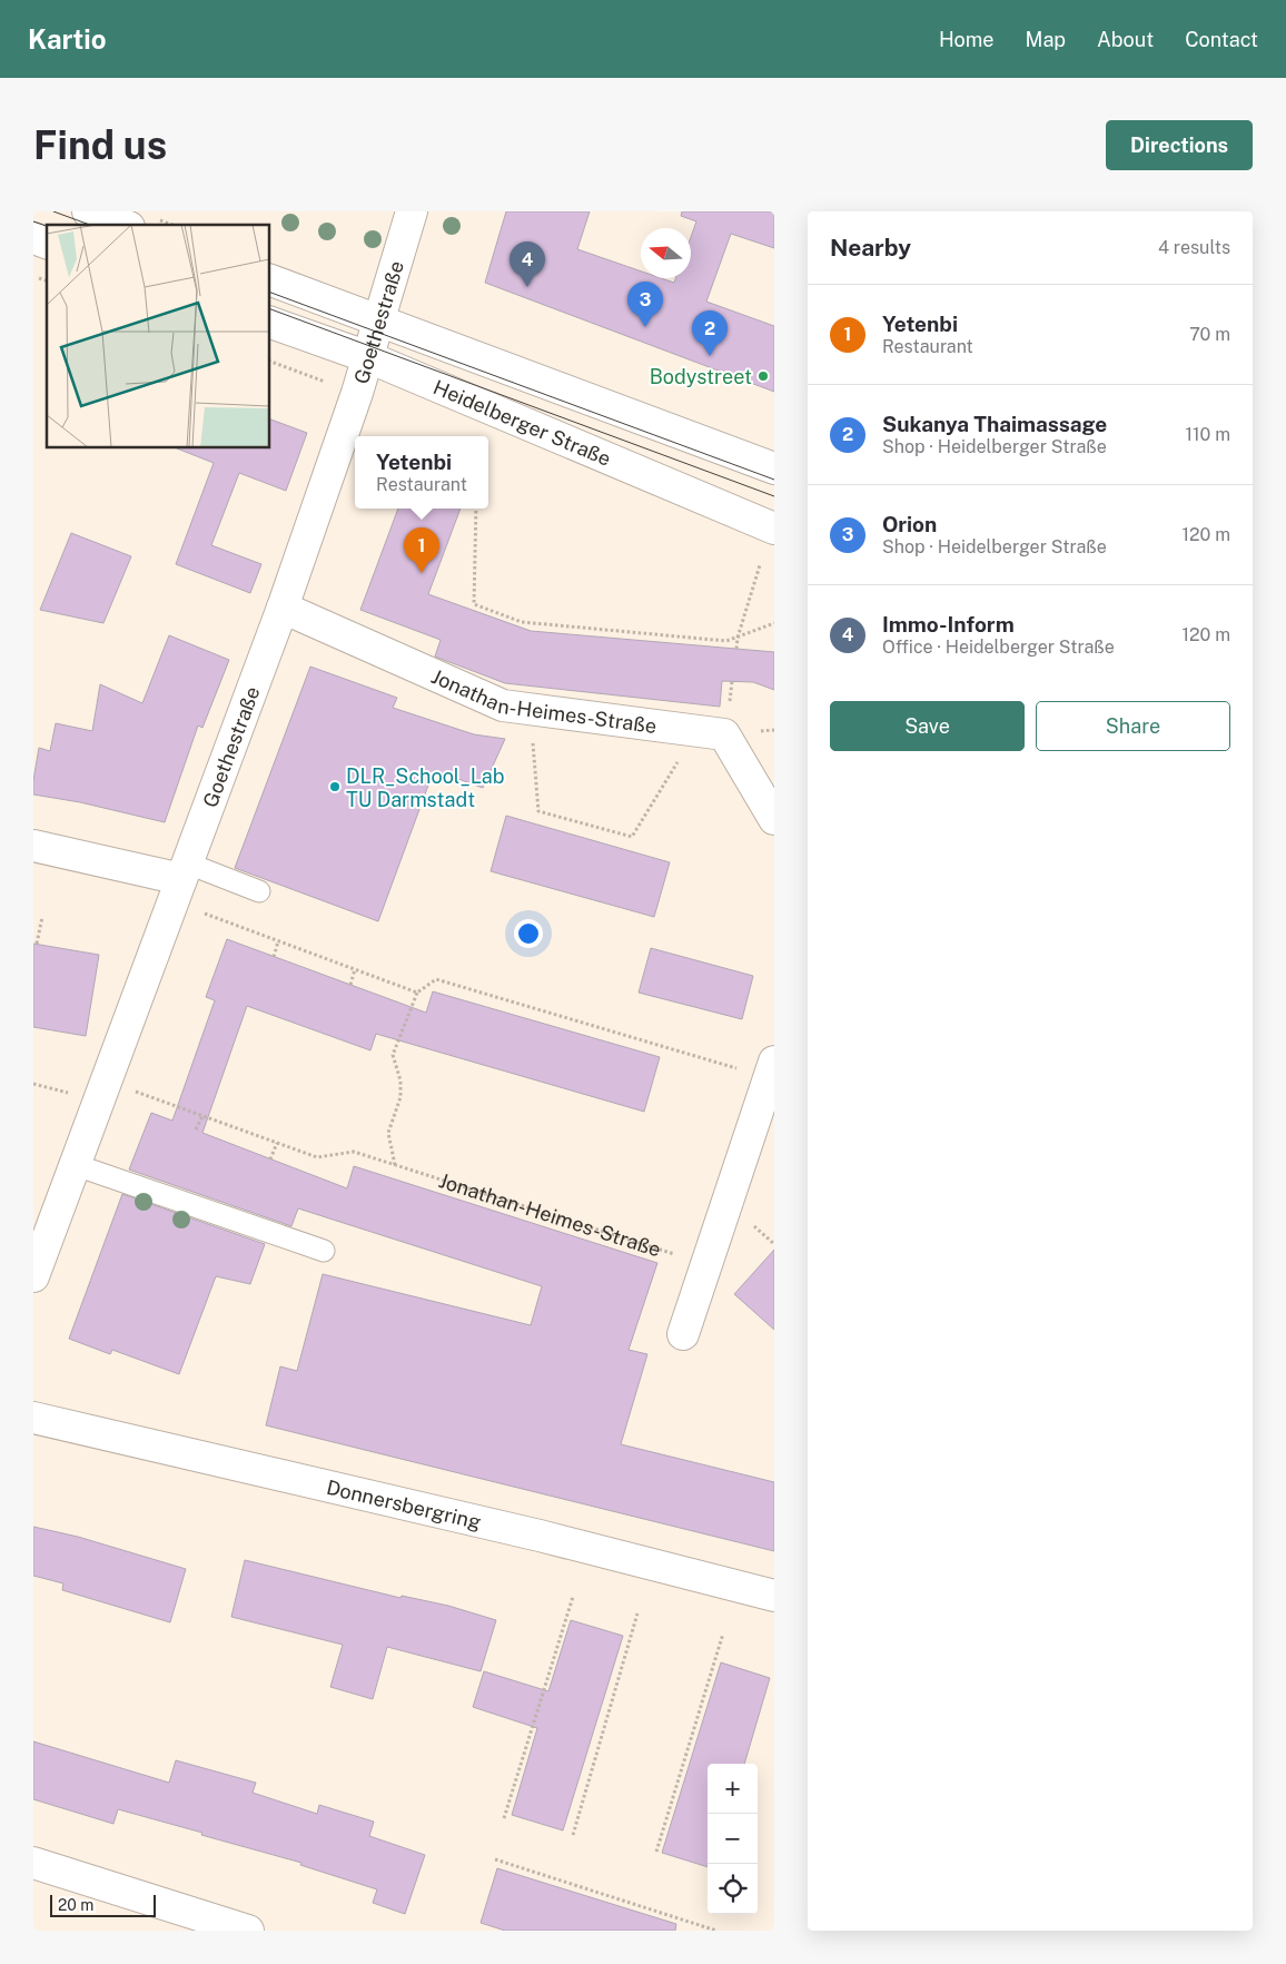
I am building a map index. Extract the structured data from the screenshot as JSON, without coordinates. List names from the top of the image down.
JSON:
{
  "streets": {
    "street": [
      "Goethestraße",
      "Heidelberger Straße",
      "Jonathan-Heimes-Straße",
      "Donnersbergring"
    ]
  },
  "crossings": [
    ["Goethestraße", "Heidelberger Straße"],
    ["Goethestraße", "Jonathan-Heimes-Straße"]
  ],
  "places": ["Bodystreet", "DLR_School_Lab TU Darmstadt"],
  "scale_bar": "20 m",
  "north": "left",
  "page": {
    "header": "Kartio",
    "nav": [
      "Home",
      "Map",
      "About",
      "Contact"
    ],
    "buttons": [
      "Directions",
      ["Save", "Share"]
    ],
    "title": "Find us",
    "heading": ["Nearby", "4 results"],
    "pins": [
      "4",
      "3",
      "2",
      "1"
    ],
    "list": [
      {
        "mark": "1",
        "name": "Yetenbi",
        "note": "Restaurant",
        "value": "70 m"
      },
      {
        "mark": "2",
        "name": "Sukanya Thaimassage",
        "note": "Shop · Heidelberger Straße",
        "value": "110 m"
      },
      {
        "mark": "3",
        "name": "Orion",
        "note": "Shop · Heidelberger Straße",
        "value": "120 m"
      },
      {
        "mark": "4",
        "name": "Immo-Inform",
        "note": "Office · Heidelberger Straße",
        "value": "120 m"
      }
    ],
    "popup": ["Yetenbi", "Restaurant"],
    "map_buttons": ["+", "−"],
    "scale": "20 m"
  }
}
